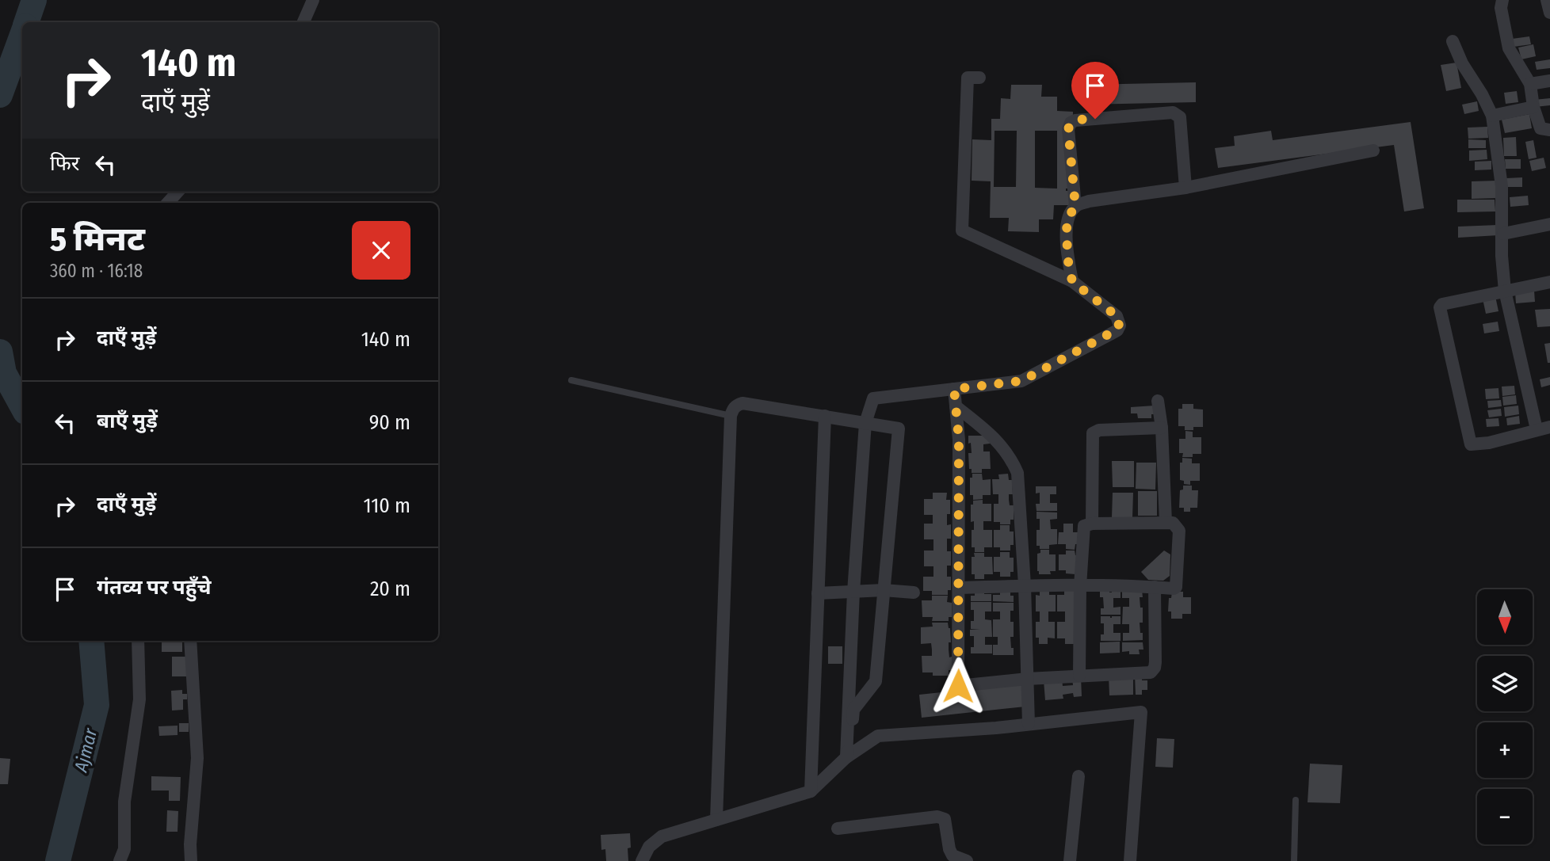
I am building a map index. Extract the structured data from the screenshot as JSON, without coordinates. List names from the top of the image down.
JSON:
{
  "water": ["Ajmar"],
  "north": "bottom",
  "page": {
    "turn": ["140 m", "दाएँ मुड़ें"],
    "then": "फिर",
    "heading": ["5 मिनट", "360 m · 16:18"],
    "list": [
      {
        "name": "दाएँ मुड़ें",
        "value": "140 m"
      },
      {
        "name": "बाएँ मुड़ें",
        "value": "90 m"
      },
      {
        "name": "दाएँ मुड़ें",
        "value": "110 m"
      },
      {
        "name": "गंतव्य पर पहुँचे",
        "value": "20 m"
      }
    ],
    "map_buttons": ["+", "−"]
  }
}
